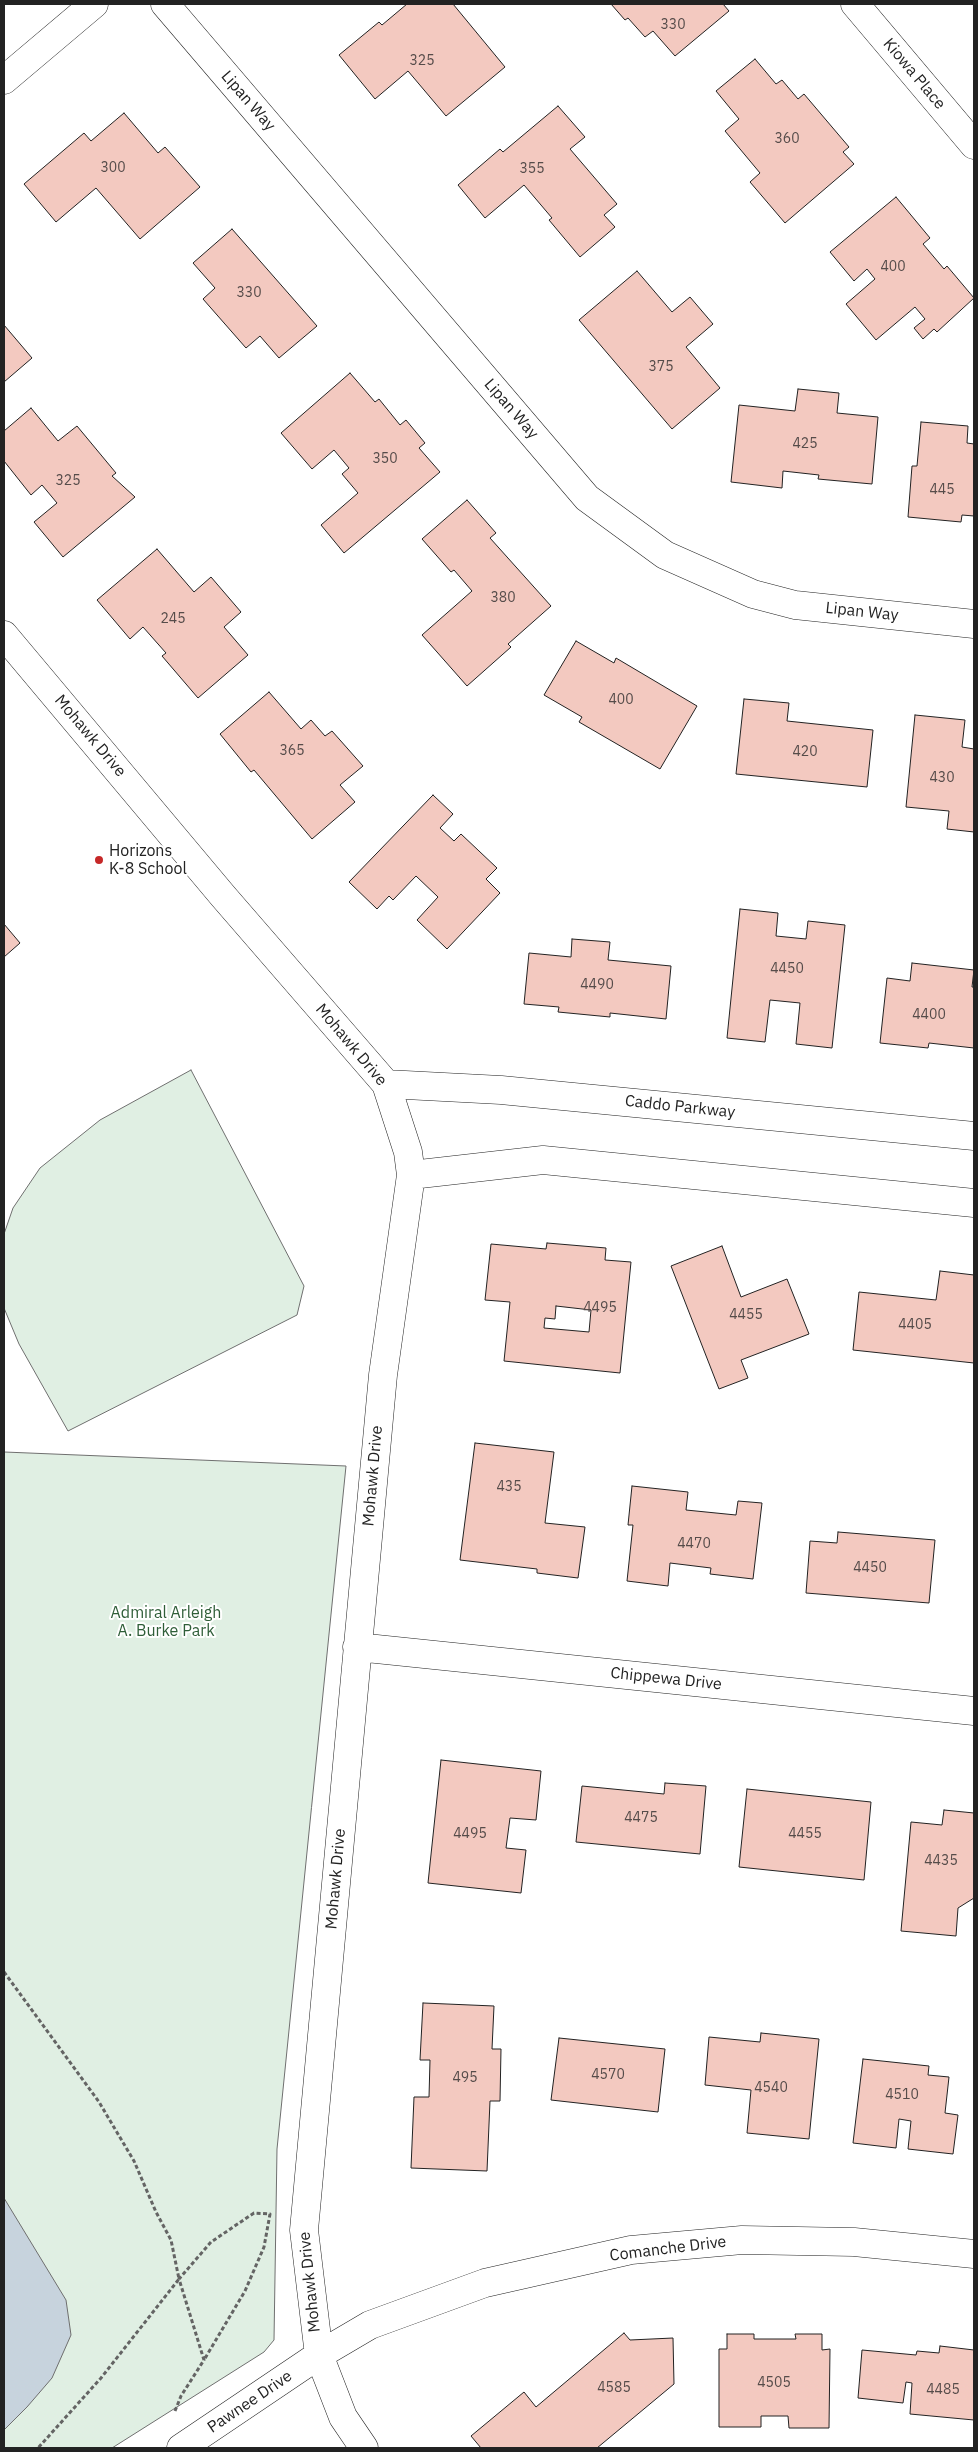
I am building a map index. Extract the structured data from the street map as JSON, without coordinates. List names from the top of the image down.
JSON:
{
  "streets": {
    "street": [
      "Kiowa Place",
      "Lipan Way",
      "Mohawk Drive",
      "Caddo Parkway",
      "Chippewa Drive",
      "Comanche Drive",
      "Pawnee Drive"
    ]
  },
  "crossings": [
    ["Mohawk Drive", "Caddo Parkway"],
    ["Mohawk Drive", "Chippewa Drive"],
    ["Mohawk Drive", "Comanche Drive"],
    ["Mohawk Drive", "Pawnee Drive"],
    ["Comanche Drive", "Pawnee Drive"]
  ],
  "parks": ["Admiral Arleigh A. Burke Park"],
  "places": ["Horizons K-8 School"],
  "house_numbers": [
    "330",
    "325",
    "360",
    "300",
    "355",
    "400",
    "330",
    "375",
    "425",
    "350",
    "325",
    "445",
    "380",
    "245",
    "400",
    "365",
    "420",
    "430",
    "4450",
    "4490",
    "4400",
    "4495",
    "4455",
    "4405",
    "435",
    "4470",
    "4450",
    "4475",
    "4495",
    "4455",
    "4435",
    "4570",
    "495",
    "4540",
    "4510",
    "4505",
    "4585",
    "4485"
  ]
}
